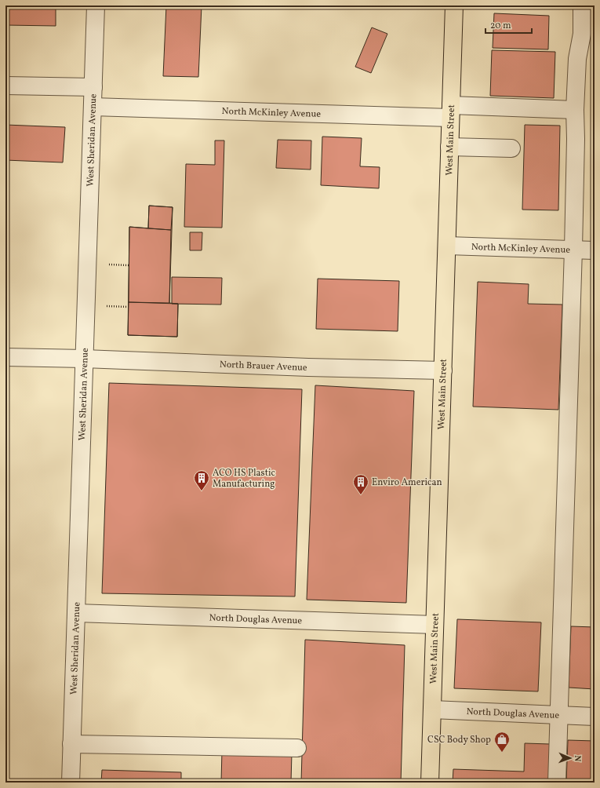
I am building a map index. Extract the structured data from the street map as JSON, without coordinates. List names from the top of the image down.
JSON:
{
  "streets": {
    "main road": ["West Main Street"],
    "street": [
      "North McKinley Avenue",
      "West Sheridan Avenue",
      "North Brauer Avenue",
      "North Douglas Avenue"
    ]
  },
  "crossings": [
    ["North McKinley Avenue", "West Sheridan Avenue"],
    ["North McKinley Avenue", "West Main Street"],
    ["West Sheridan Avenue", "North Brauer Avenue"],
    ["West Sheridan Avenue", "North Douglas Avenue"],
    ["West Main Street", "North Brauer Avenue"],
    ["West Main Street", "North Douglas Avenue"]
  ],
  "places": {
    "building": ["ACO HS Plastic Manufacturing", "Enviro American"],
    "shop": ["CSC Body Shop"]
  },
  "scale_bar": "20 m",
  "north": "right"
}
